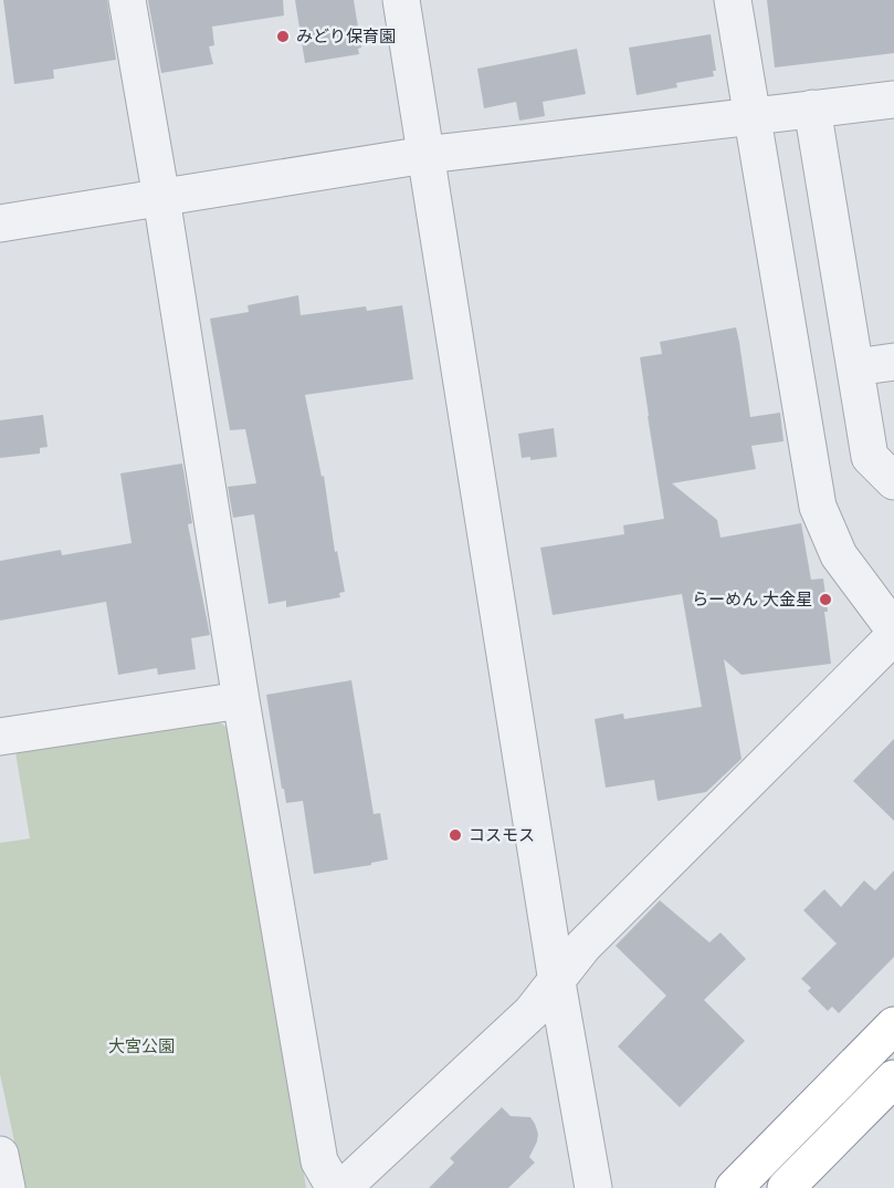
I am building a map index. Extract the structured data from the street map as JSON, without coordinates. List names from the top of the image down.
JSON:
{
  "parks": ["大宮公園"],
  "places": ["みどり保育園", "らーめん 大金星", "コスモス"]
}
